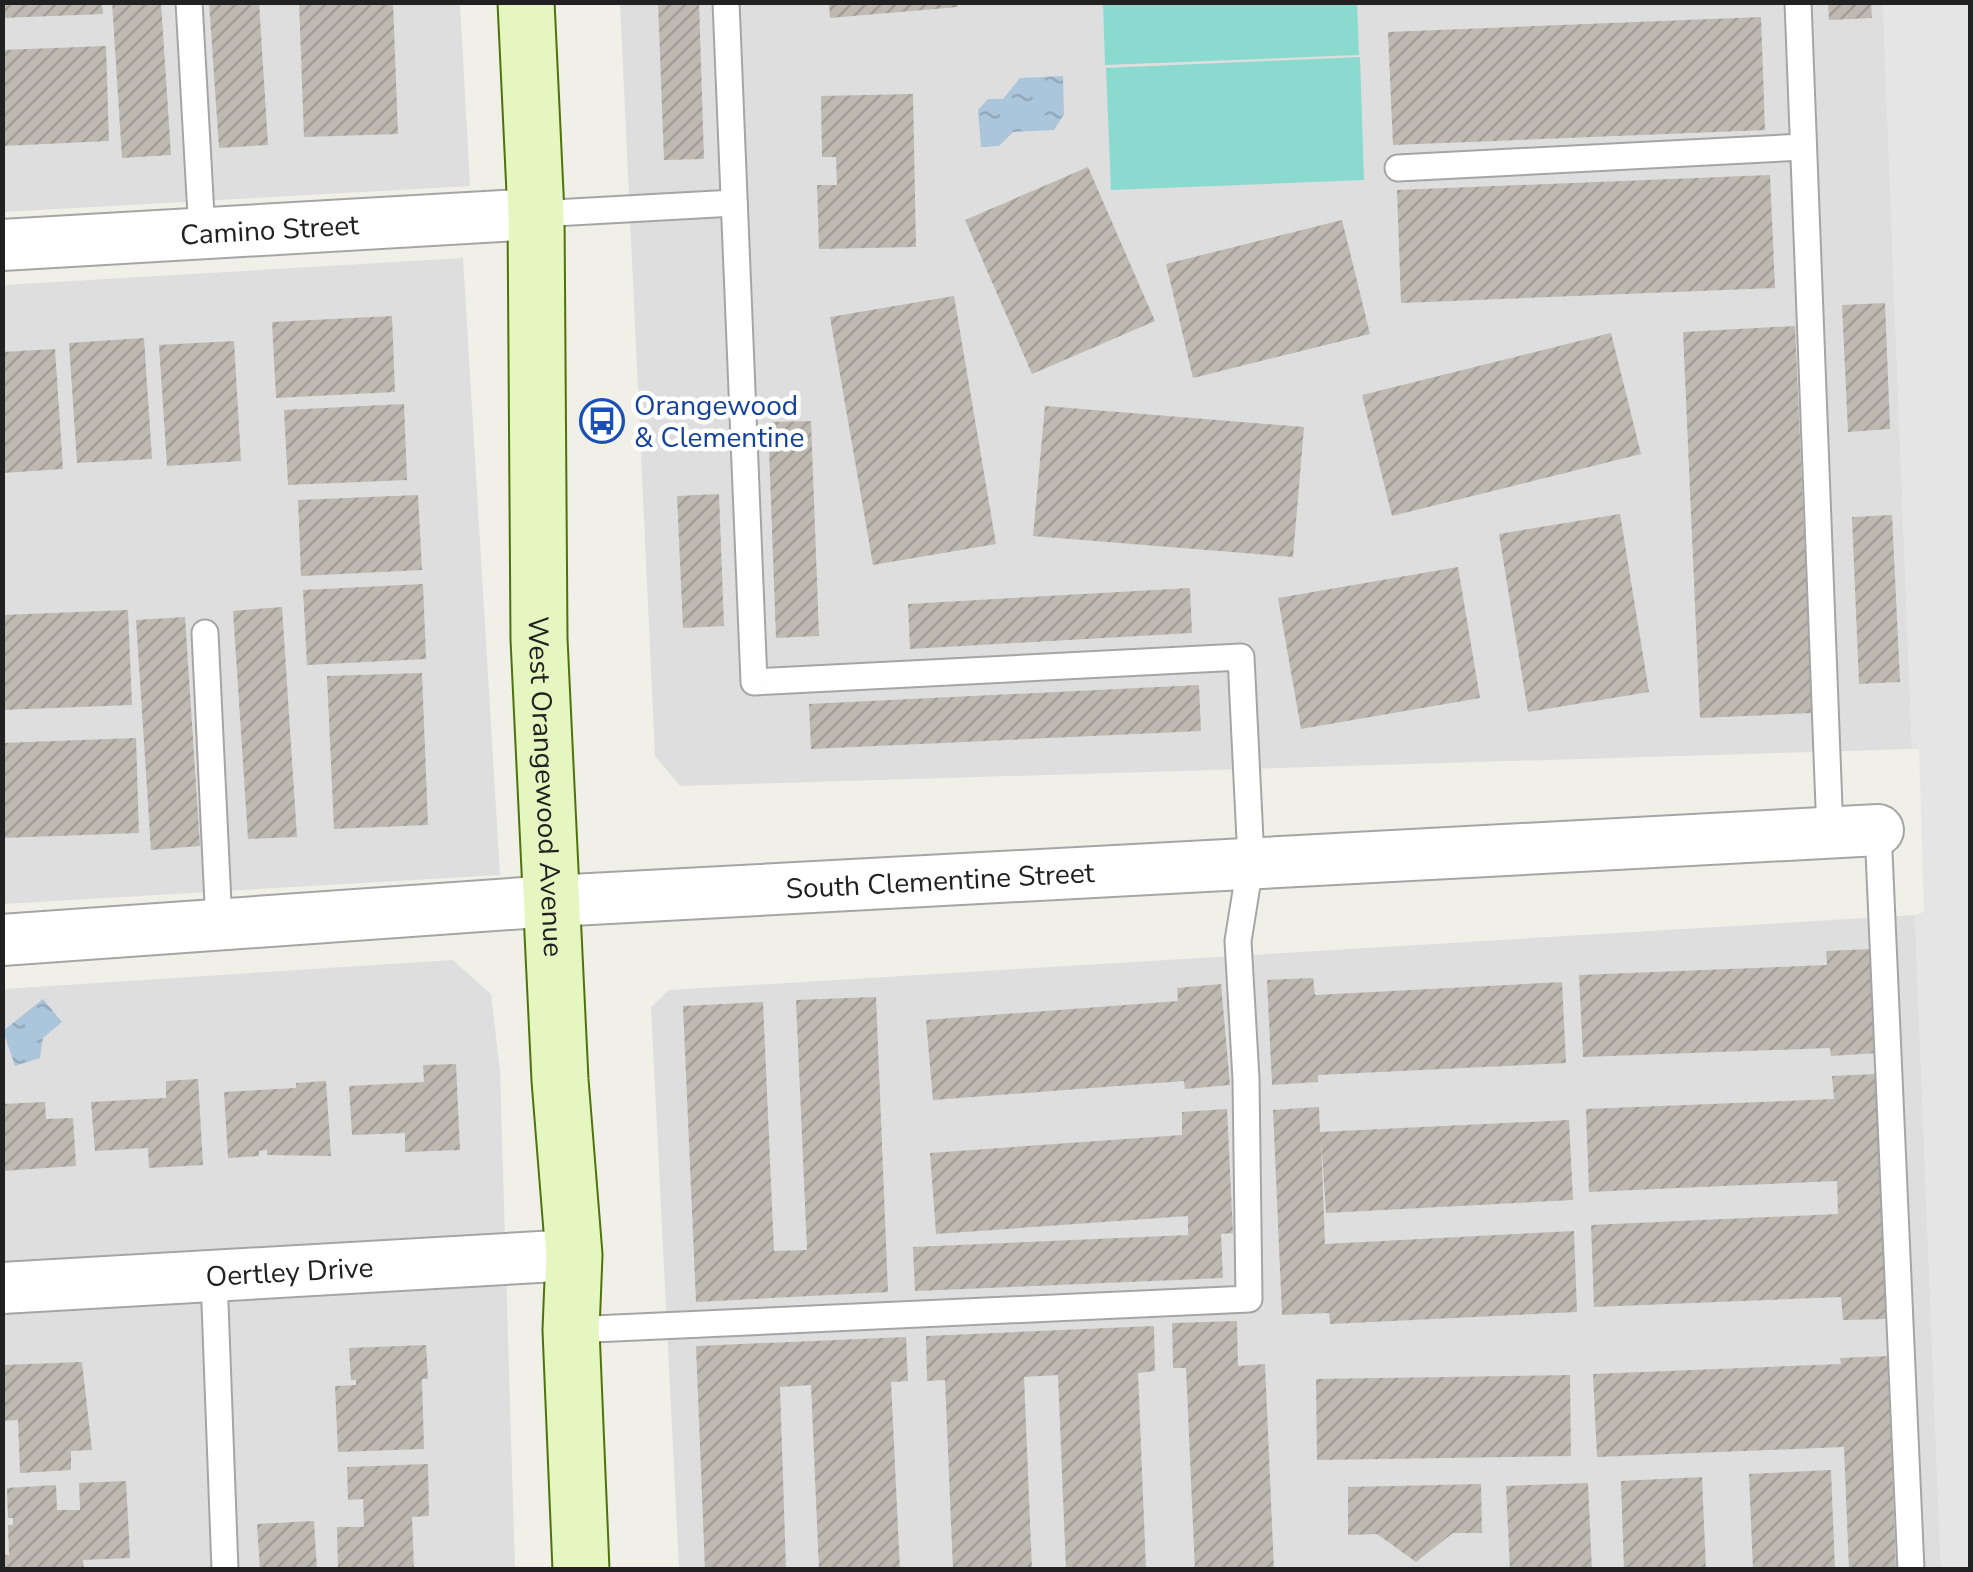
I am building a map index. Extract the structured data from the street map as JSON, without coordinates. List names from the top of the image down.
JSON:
{
  "streets": {
    "main road": ["West Orangewood Avenue"],
    "street": ["Camino Street", "South Clementine Street", "Oertley Drive"]
  },
  "crossings": [
    ["Camino Street", "West Orangewood Avenue"],
    ["West Orangewood Avenue", "South Clementine Street"],
    ["West Orangewood Avenue", "Oertley Drive"]
  ],
  "places": {
    "bus stop": ["Orangewood & Clementine"]
  }
}
